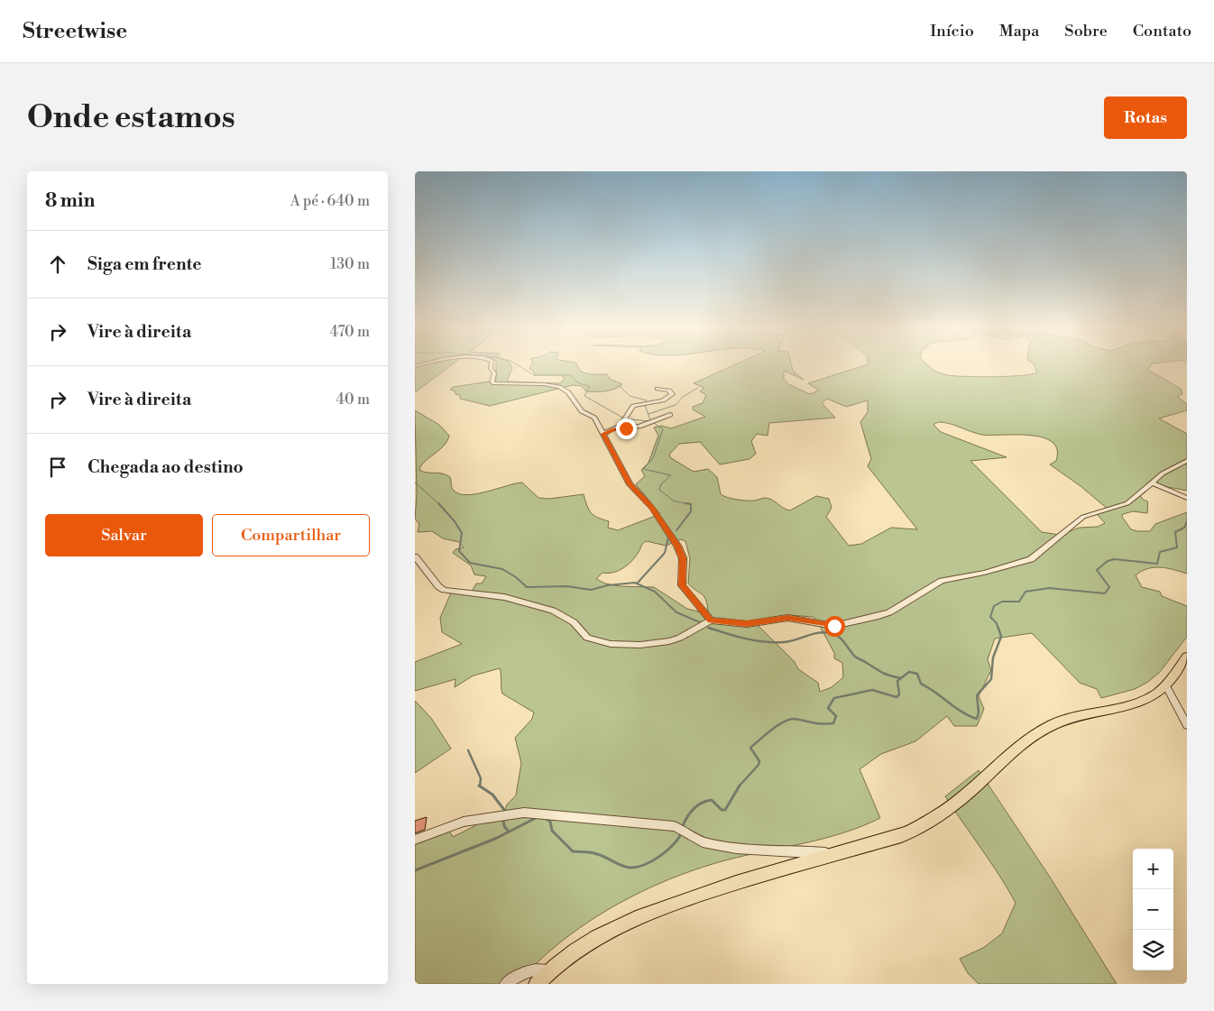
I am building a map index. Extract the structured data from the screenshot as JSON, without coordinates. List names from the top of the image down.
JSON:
{
  "page": {
    "header": "Streetwise",
    "nav": [
      "Início",
      "Mapa",
      "Sobre",
      "Contato"
    ],
    "buttons": [
      "Rotas",
      ["Salvar", "Compartilhar"]
    ],
    "title": "Onde estamos",
    "heading": ["8 min", "A pé · 640 m"],
    "list": [
      ["Siga em frente", "130 m"],
      ["Vire à direita", "470 m"],
      ["Vire à direita", "40 m"],
      "Chegada ao destino"
    ],
    "map_buttons": ["+", "−"]
  }
}
